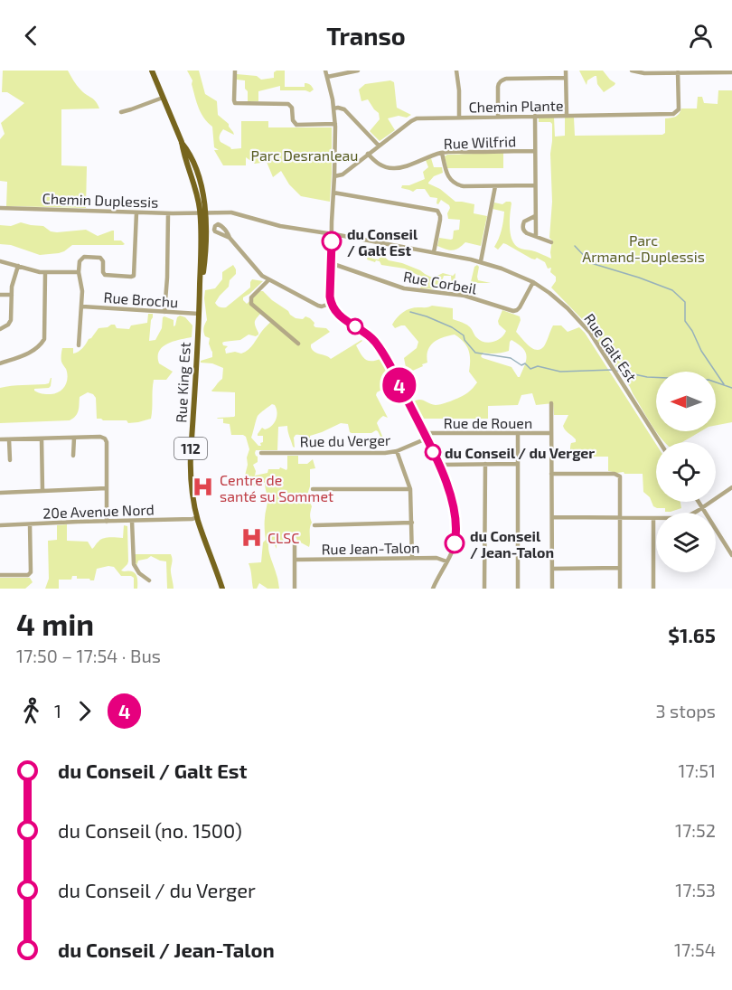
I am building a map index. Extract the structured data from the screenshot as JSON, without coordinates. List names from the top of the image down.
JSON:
{
  "streets": {
    "main road": ["Rue King Est", "112"],
    "street": [
      "Chemin Plante",
      "Rue Wilfrid",
      "Chemin Duplessis",
      "Rue Corbeil",
      "Rue Brochu",
      "Rue Galt Est",
      "Rue de Rouen",
      "Rue du Verger",
      "20e Avenue Nord",
      "Rue Jean-Talon"
    ]
  },
  "crossings": [
    ["Chemin Plante", "Rue Wilfrid"],
    ["Chemin Duplessis", "Rue Galt Est"],
    ["Chemin Duplessis", "Rue King Est"],
    ["Rue Corbeil", "Rue Galt Est"],
    ["Rue Brochu", "Rue King Est"],
    ["Rue Galt Est", "Rue King Est"],
    ["Rue King Est", "20e Avenue Nord"],
    ["Rue de Rouen", "Rue du Verger"]
  ],
  "parks": ["Parc Desranleau", "Parc Armand-Duplessis"],
  "places": {
    "other": ["du Conseil / Galt Est", "du Conseil / du Verger", "du Conseil / Jean-Talon"],
    "hospital": ["Centre de santé su Sommet", "CLSC"]
  },
  "lines": ["bus line 4"],
  "north": "left",
  "page": {
    "header": "Transo",
    "on_map": "4",
    "heading": ["4 min", "17:50 – 17:54 · Bus", "$1.65"],
    "legs": ["1", "4", "3 stops"],
    "list": [
      {
        "name": "du Conseil / Galt Est",
        "value": "17:51"
      },
      {
        "name": "du Conseil (no. 1500)",
        "value": "17:52"
      },
      {
        "name": "du Conseil / du Verger",
        "value": "17:53"
      },
      {
        "name": "du Conseil / Jean-Talon",
        "value": "17:54"
      }
    ]
  }
}
